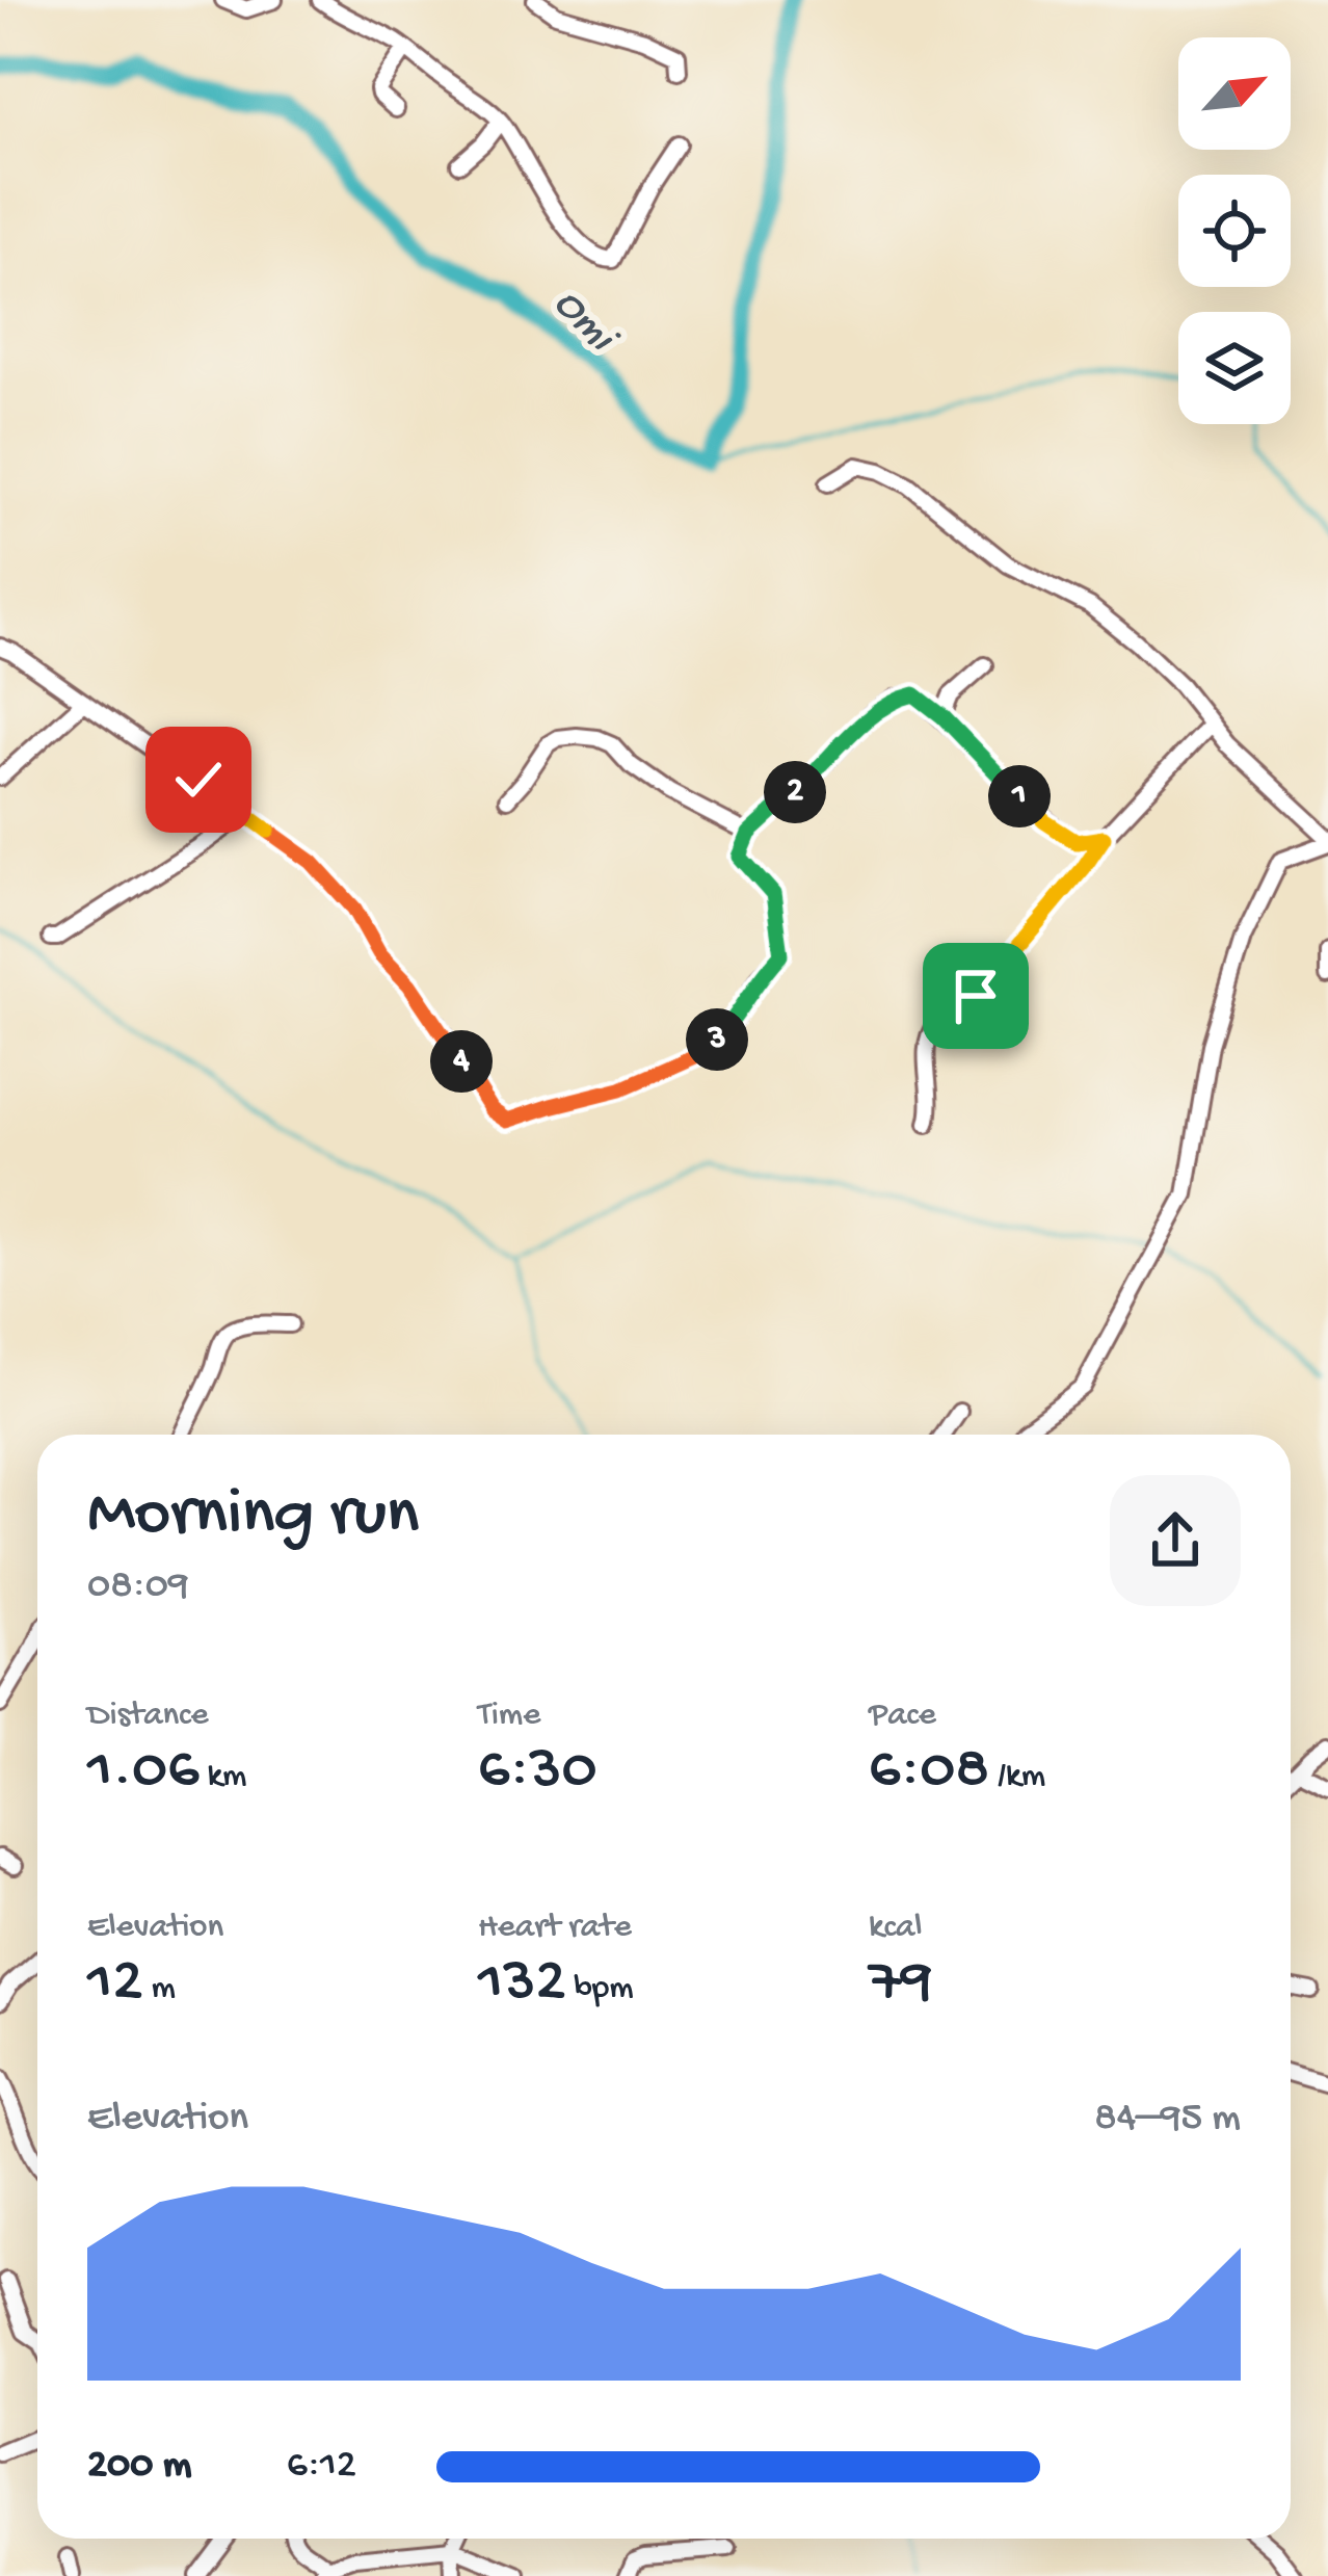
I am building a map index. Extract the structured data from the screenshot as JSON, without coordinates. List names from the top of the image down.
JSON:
{
  "water": ["Omi"],
  "north": "top right",
  "page": {
    "pins": [
      "2",
      "1",
      "3",
      "4"
    ],
    "heading": ["Morning run", "08:09"],
    "stats": [
      ["Distance", "1.06 km"],
      ["Time", "6:30"],
      ["Pace", "6:08 /km"],
      ["Elevation", "12 m"],
      ["Heart rate", "132 bpm"],
      ["kcal", "79"]
    ],
    "chart": ["Elevation", "84–95 m"],
    "list": [
      {
        "name": "200 m",
        "note": "6:12"
      }
    ]
  }
}
